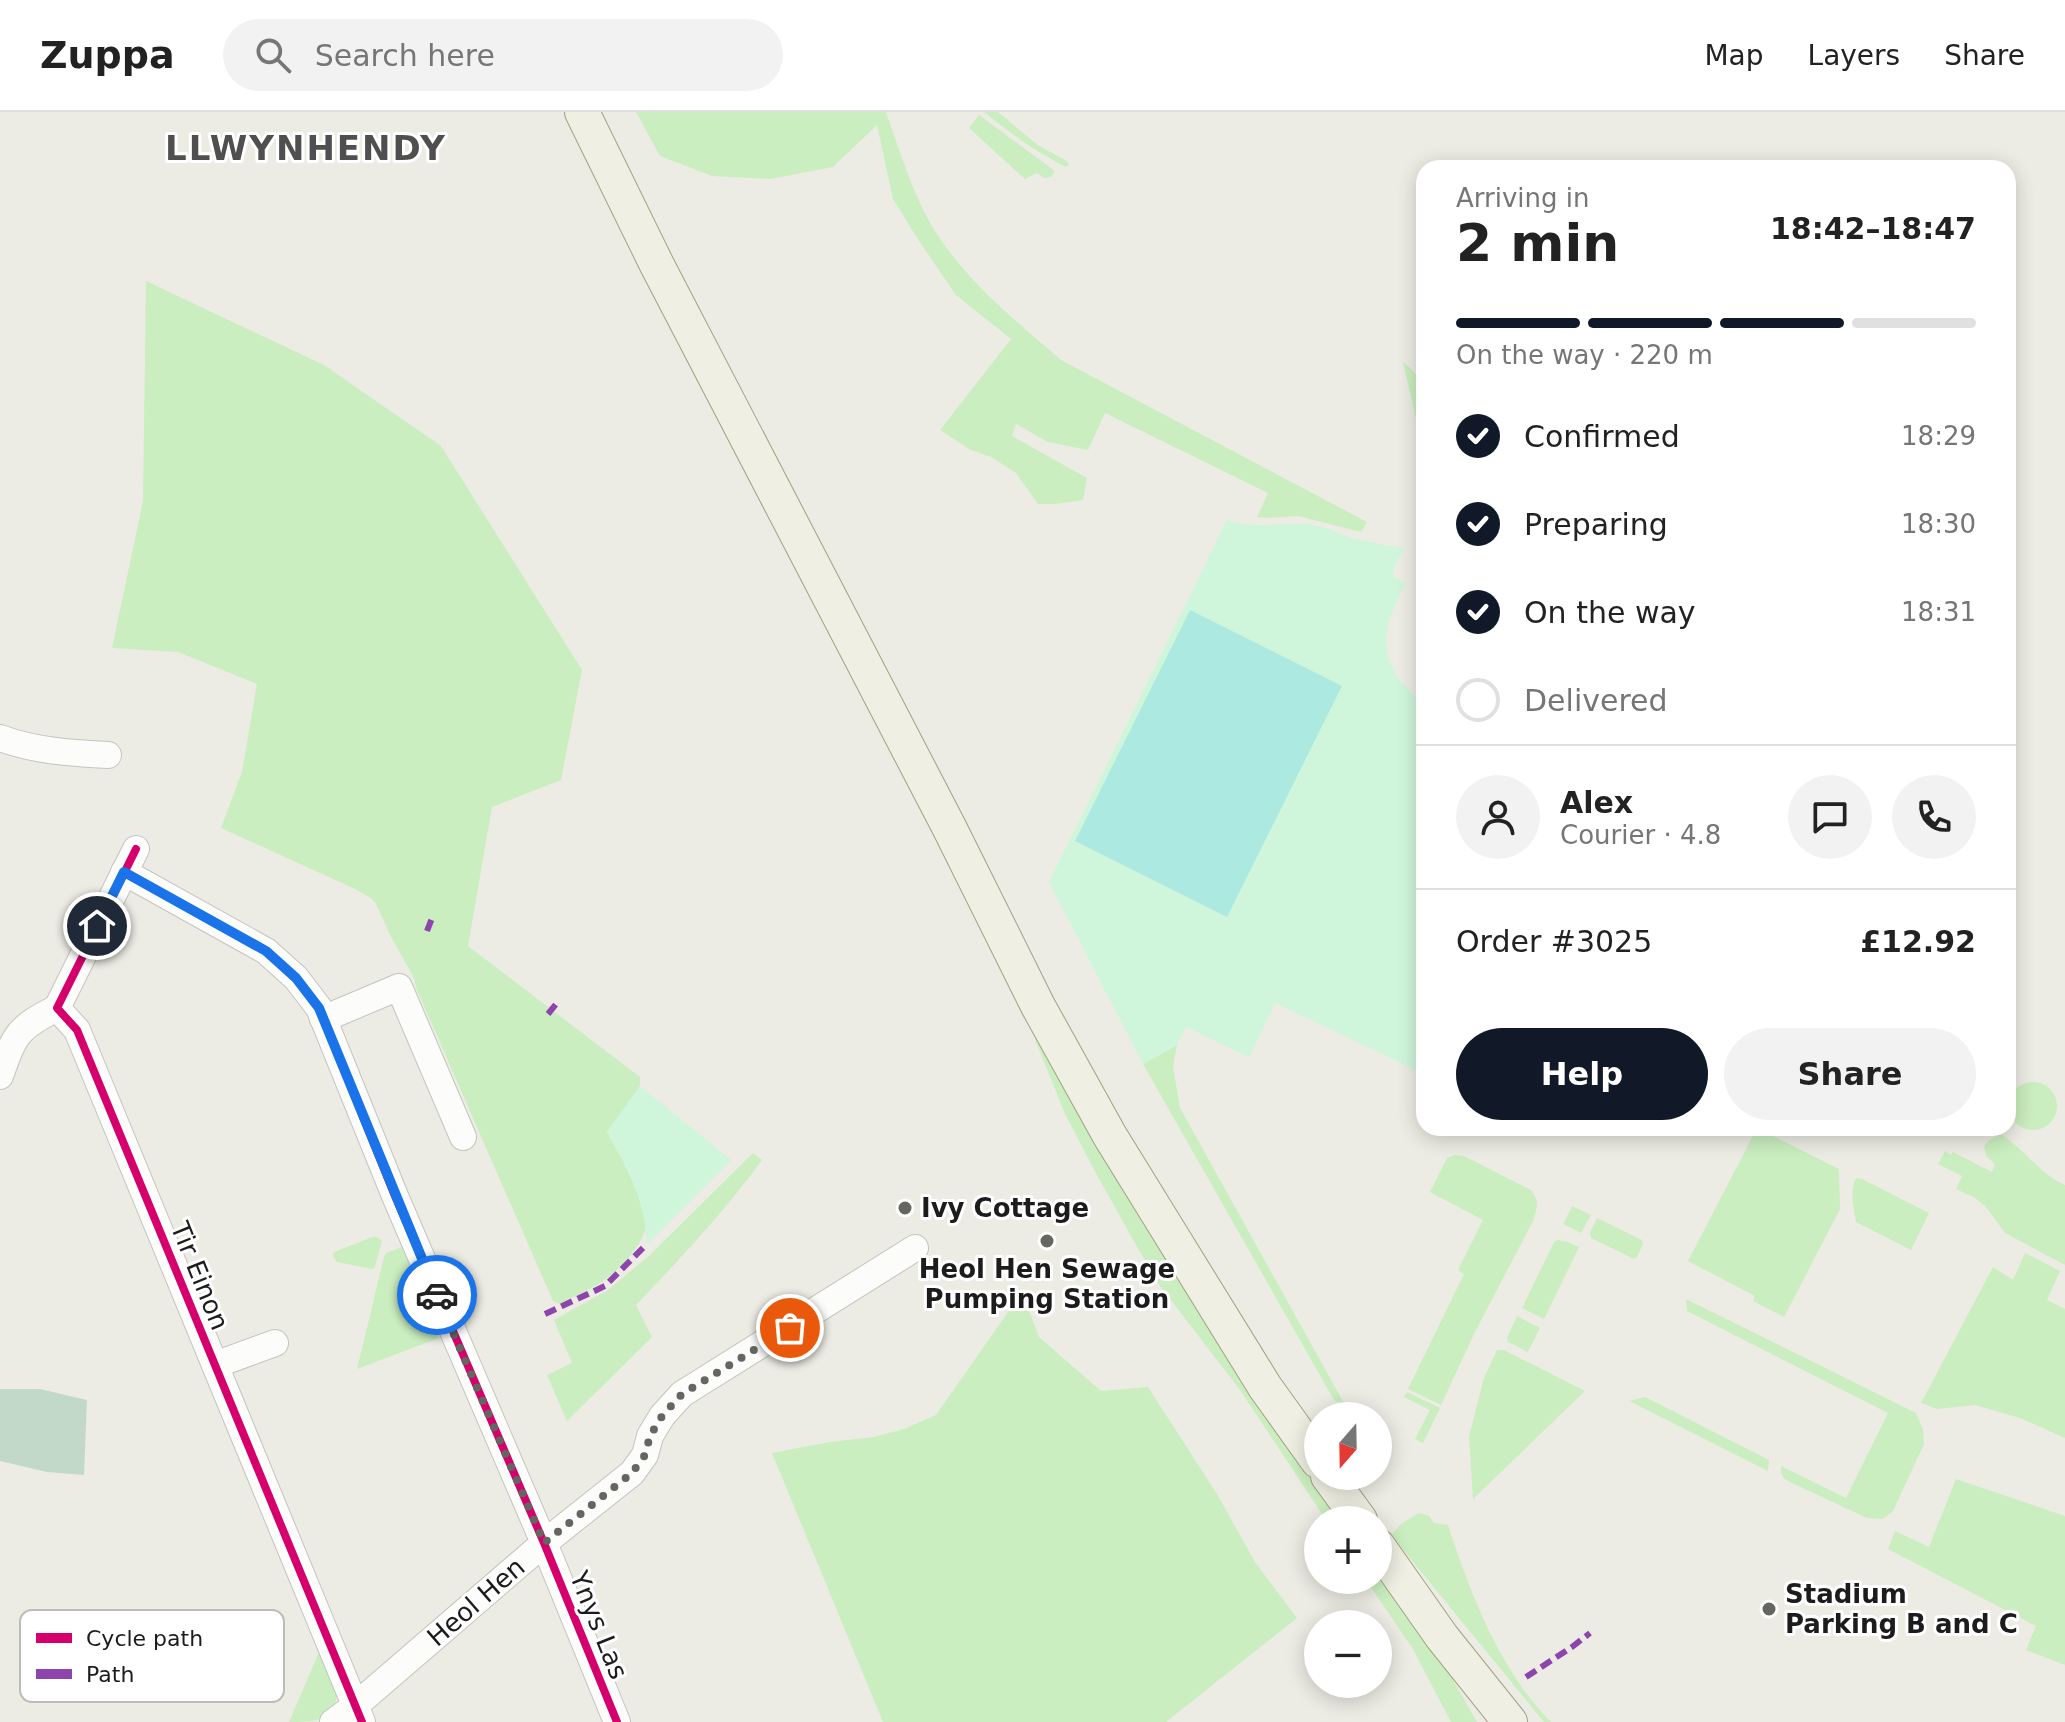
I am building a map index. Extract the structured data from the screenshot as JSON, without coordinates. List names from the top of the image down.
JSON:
{
  "streets": {
    "street": ["Tir Einon", "Heol Hen", "Ynys Las"]
  },
  "crossings": [
    ["Tir Einon", "Heol Hen"],
    ["Heol Hen", "Ynys Las"]
  ],
  "districts": ["LLWYNHENDY"],
  "places": ["Ivy Cottage", "Heol Hen Sewage Pumping Station", "Stadium Parking B and C"],
  "legend": ["Cycle path", "Path"],
  "north": "bottom",
  "page": {
    "header": "Zuppa",
    "search": "Search here",
    "nav": ["Map", "Layers", "Share"],
    "heading": ["2 min", "Arriving in", "18:42–18:47"],
    "panel": [
      "Alex",
      "Courier · 4.8",
      "Order #3025",
      "£12.92"
    ],
    "bar": "On the way · 220 m",
    "list": [
      ["Confirmed", "18:29"],
      ["Preparing", "18:30"],
      ["On the way", "18:31"],
      "Delivered"
    ],
    "buttons": ["Help", "Share"],
    "map_buttons": ["+", "−"]
  }
}
